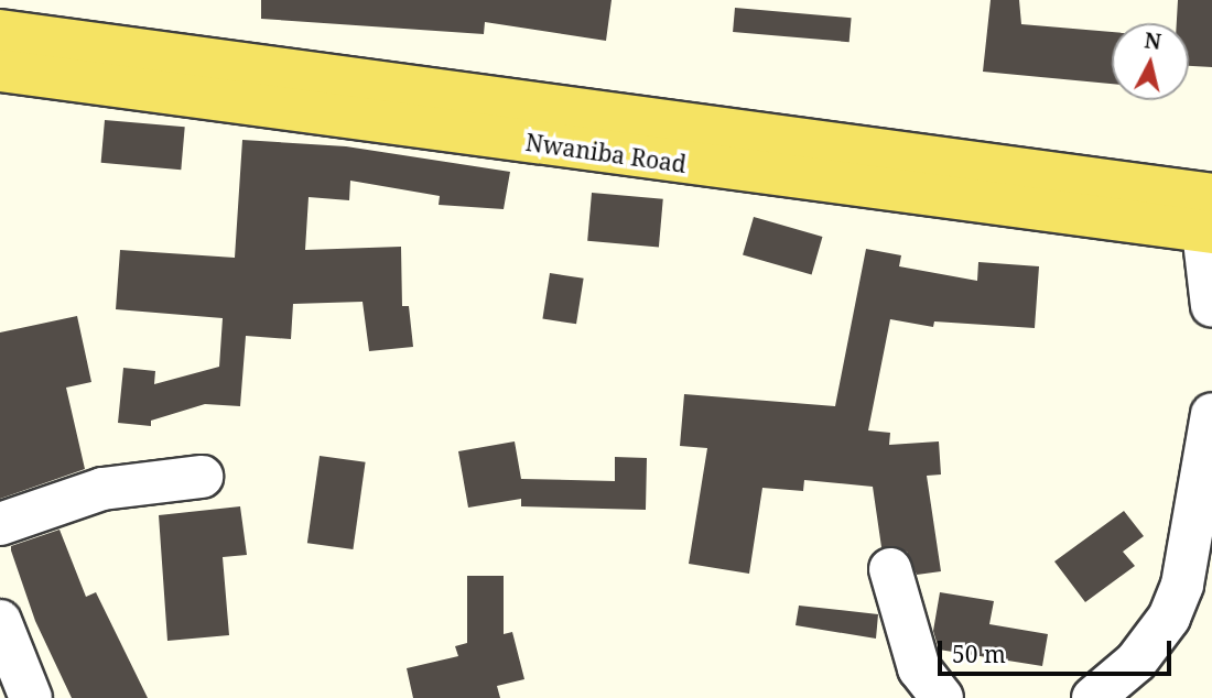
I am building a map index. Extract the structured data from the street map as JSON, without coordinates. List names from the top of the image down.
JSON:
{
  "streets": {
    "main road": ["Nwaniba Road"]
  },
  "scale_bar": "50 m",
  "north": "top"
}
